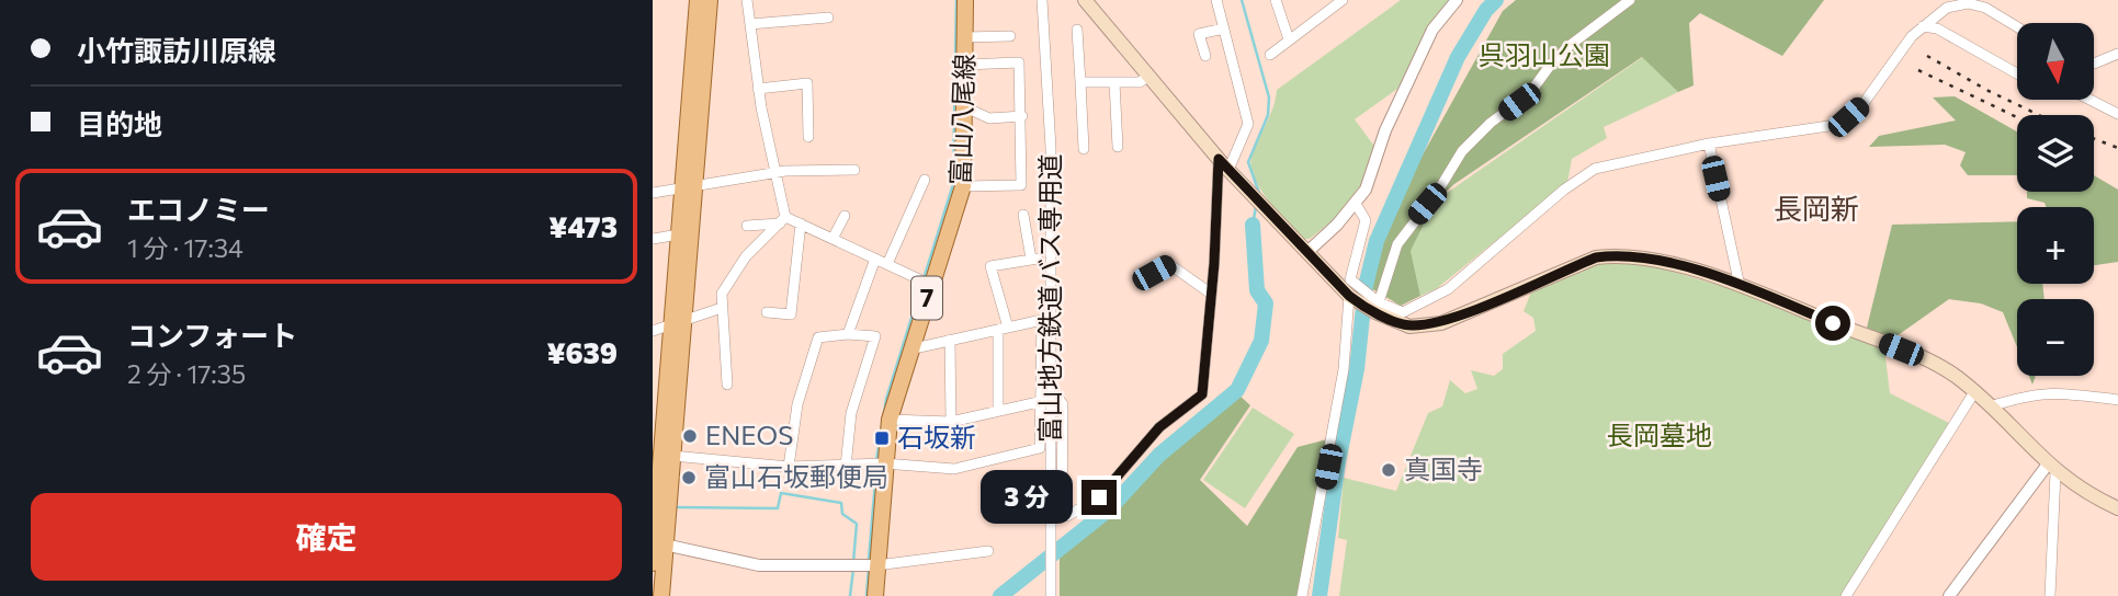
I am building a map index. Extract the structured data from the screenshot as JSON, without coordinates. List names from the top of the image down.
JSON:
{
  "streets": {
    "main road": ["富山八尾線", "7"],
    "street": ["富山地方鉄道バス専用道"]
  },
  "districts": ["長岡新"],
  "parks": ["呉羽山公園", "長岡墓地"],
  "places": {
    "other": ["ENEOS", "真国寺", "富山石坂郵便局"],
    "transit": ["石坂新"]
  },
  "north": "bottom",
  "page": {
    "banner": ["小竹諏訪川原線", "目的地"],
    "map_buttons": ["+", "−"],
    "list": [
      {
        "name": "エコノミー",
        "note": "1 分 · 17:34",
        "value": "¥473"
      },
      {
        "name": "コンフォート",
        "note": "2 分 · 17:35",
        "value": "¥639"
      }
    ],
    "bubble": "3 分",
    "buttons": "確定"
  }
}
